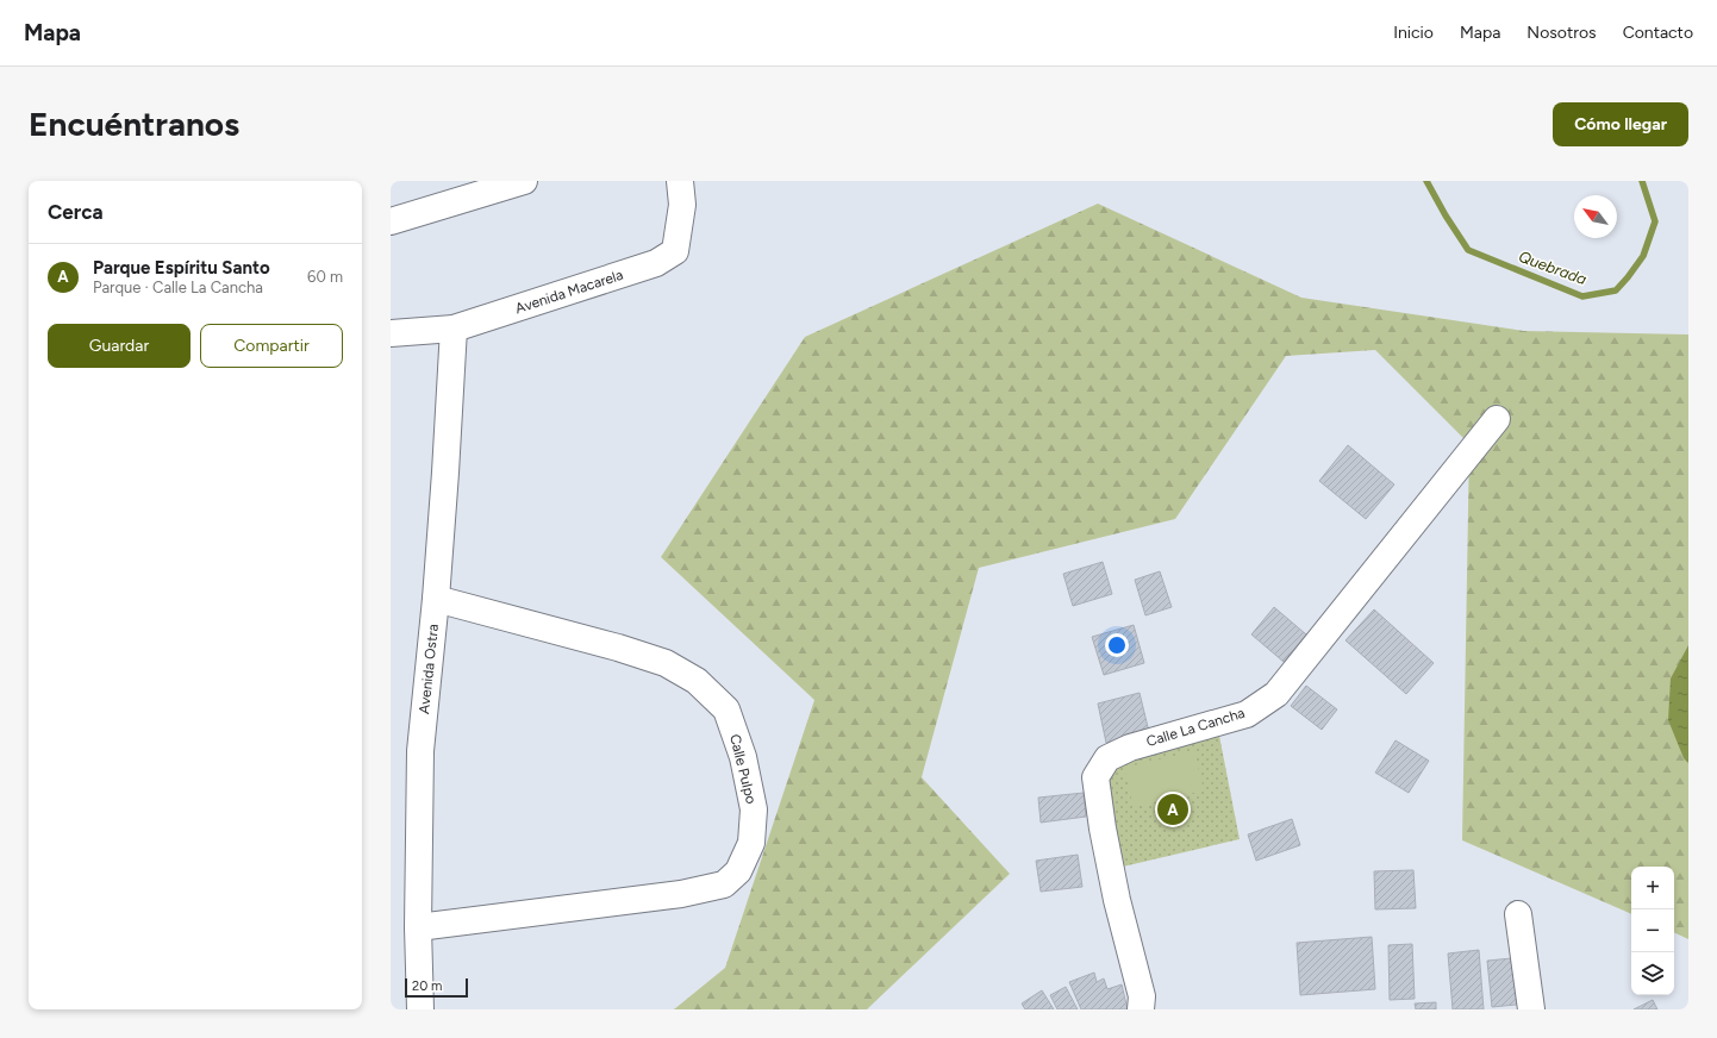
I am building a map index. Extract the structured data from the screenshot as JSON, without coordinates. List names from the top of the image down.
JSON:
{
  "streets": {
    "street": [
      "Avenida Macarela",
      "Avenida Ostra",
      "Calle La Cancha",
      "Calle Pulpo"
    ]
  },
  "crossings": [
    ["Avenida Macarela", "Avenida Ostra"],
    ["Avenida Ostra", "Calle Pulpo"]
  ],
  "water": ["Quebrada"],
  "scale_bar": "20 m",
  "north": "top left",
  "page": {
    "header": "Mapa",
    "nav": [
      "Inicio",
      "Mapa",
      "Nosotros",
      "Contacto"
    ],
    "buttons": [
      "Cómo llegar",
      ["Guardar", "Compartir"]
    ],
    "title": "Encuéntranos",
    "heading": "Cerca",
    "list": [
      {
        "mark": "A",
        "name": "Parque Espíritu Santo",
        "note": "Parque · Calle La Cancha",
        "value": "60 m"
      }
    ],
    "pins": "A",
    "map_buttons": ["+", "−"],
    "scale": "20 m"
  }
}
